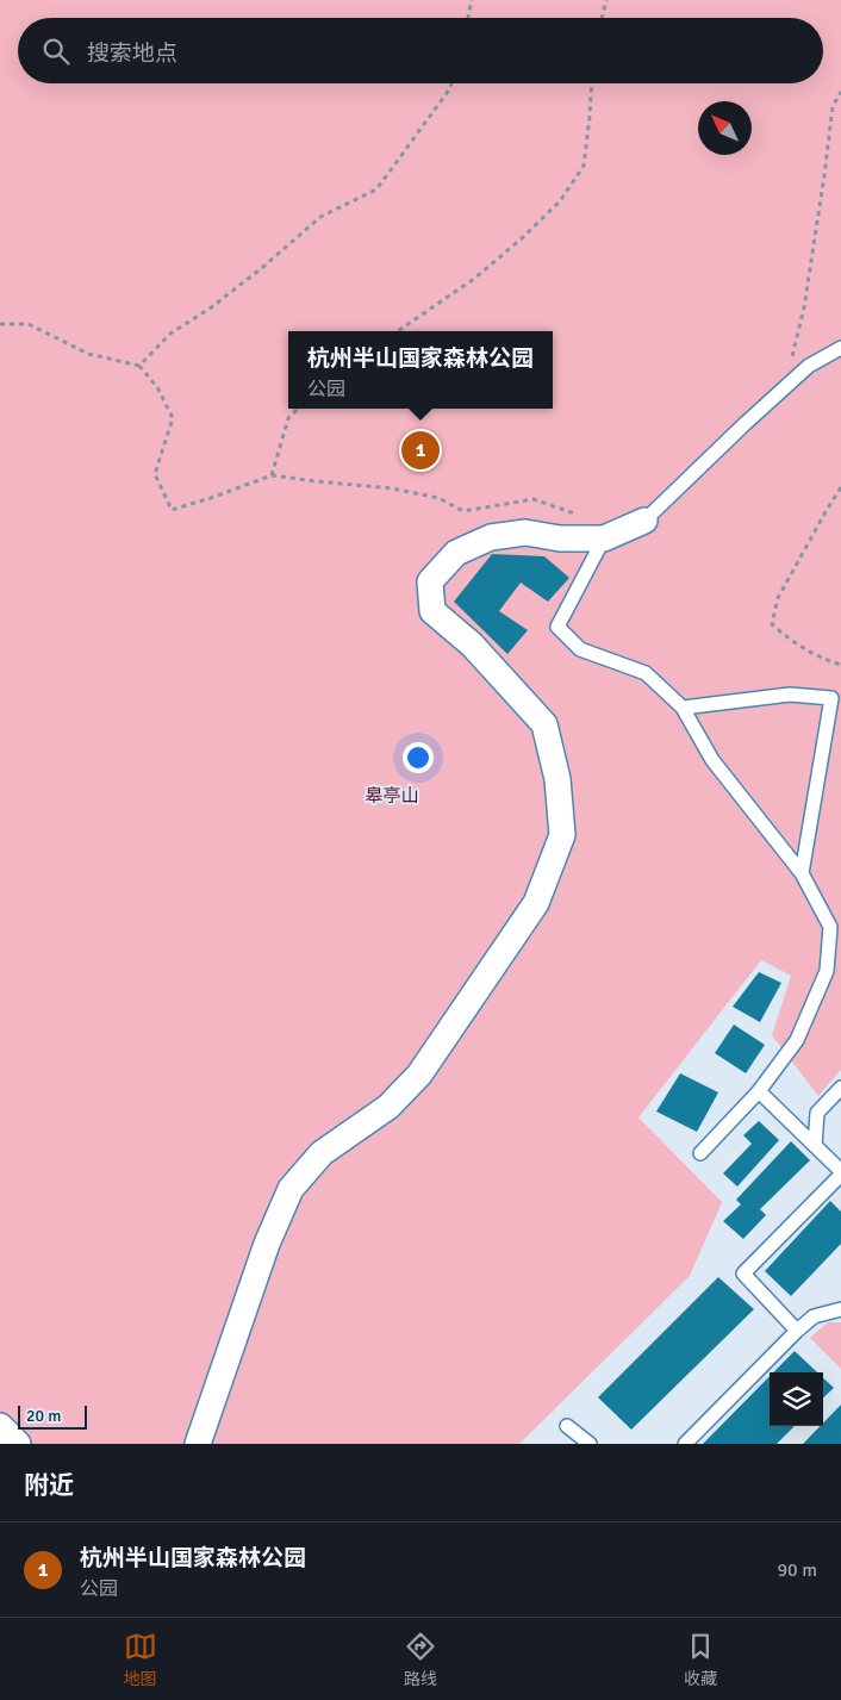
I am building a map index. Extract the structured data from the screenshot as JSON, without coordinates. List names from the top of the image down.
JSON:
{
  "parks": ["皋亭山"],
  "scale_bar": "20 m",
  "north": "top left",
  "page": {
    "search": "搜索地点",
    "popup": ["杭州半山国家森林公园", "公园"],
    "pins": "1",
    "scale": "20 m",
    "heading": "附近",
    "list": [
      {
        "mark": "1",
        "name": "杭州半山国家森林公园",
        "note": "公园",
        "value": "90 m"
      }
    ],
    "nav": ["地图", "路线", "收藏"]
  }
}
